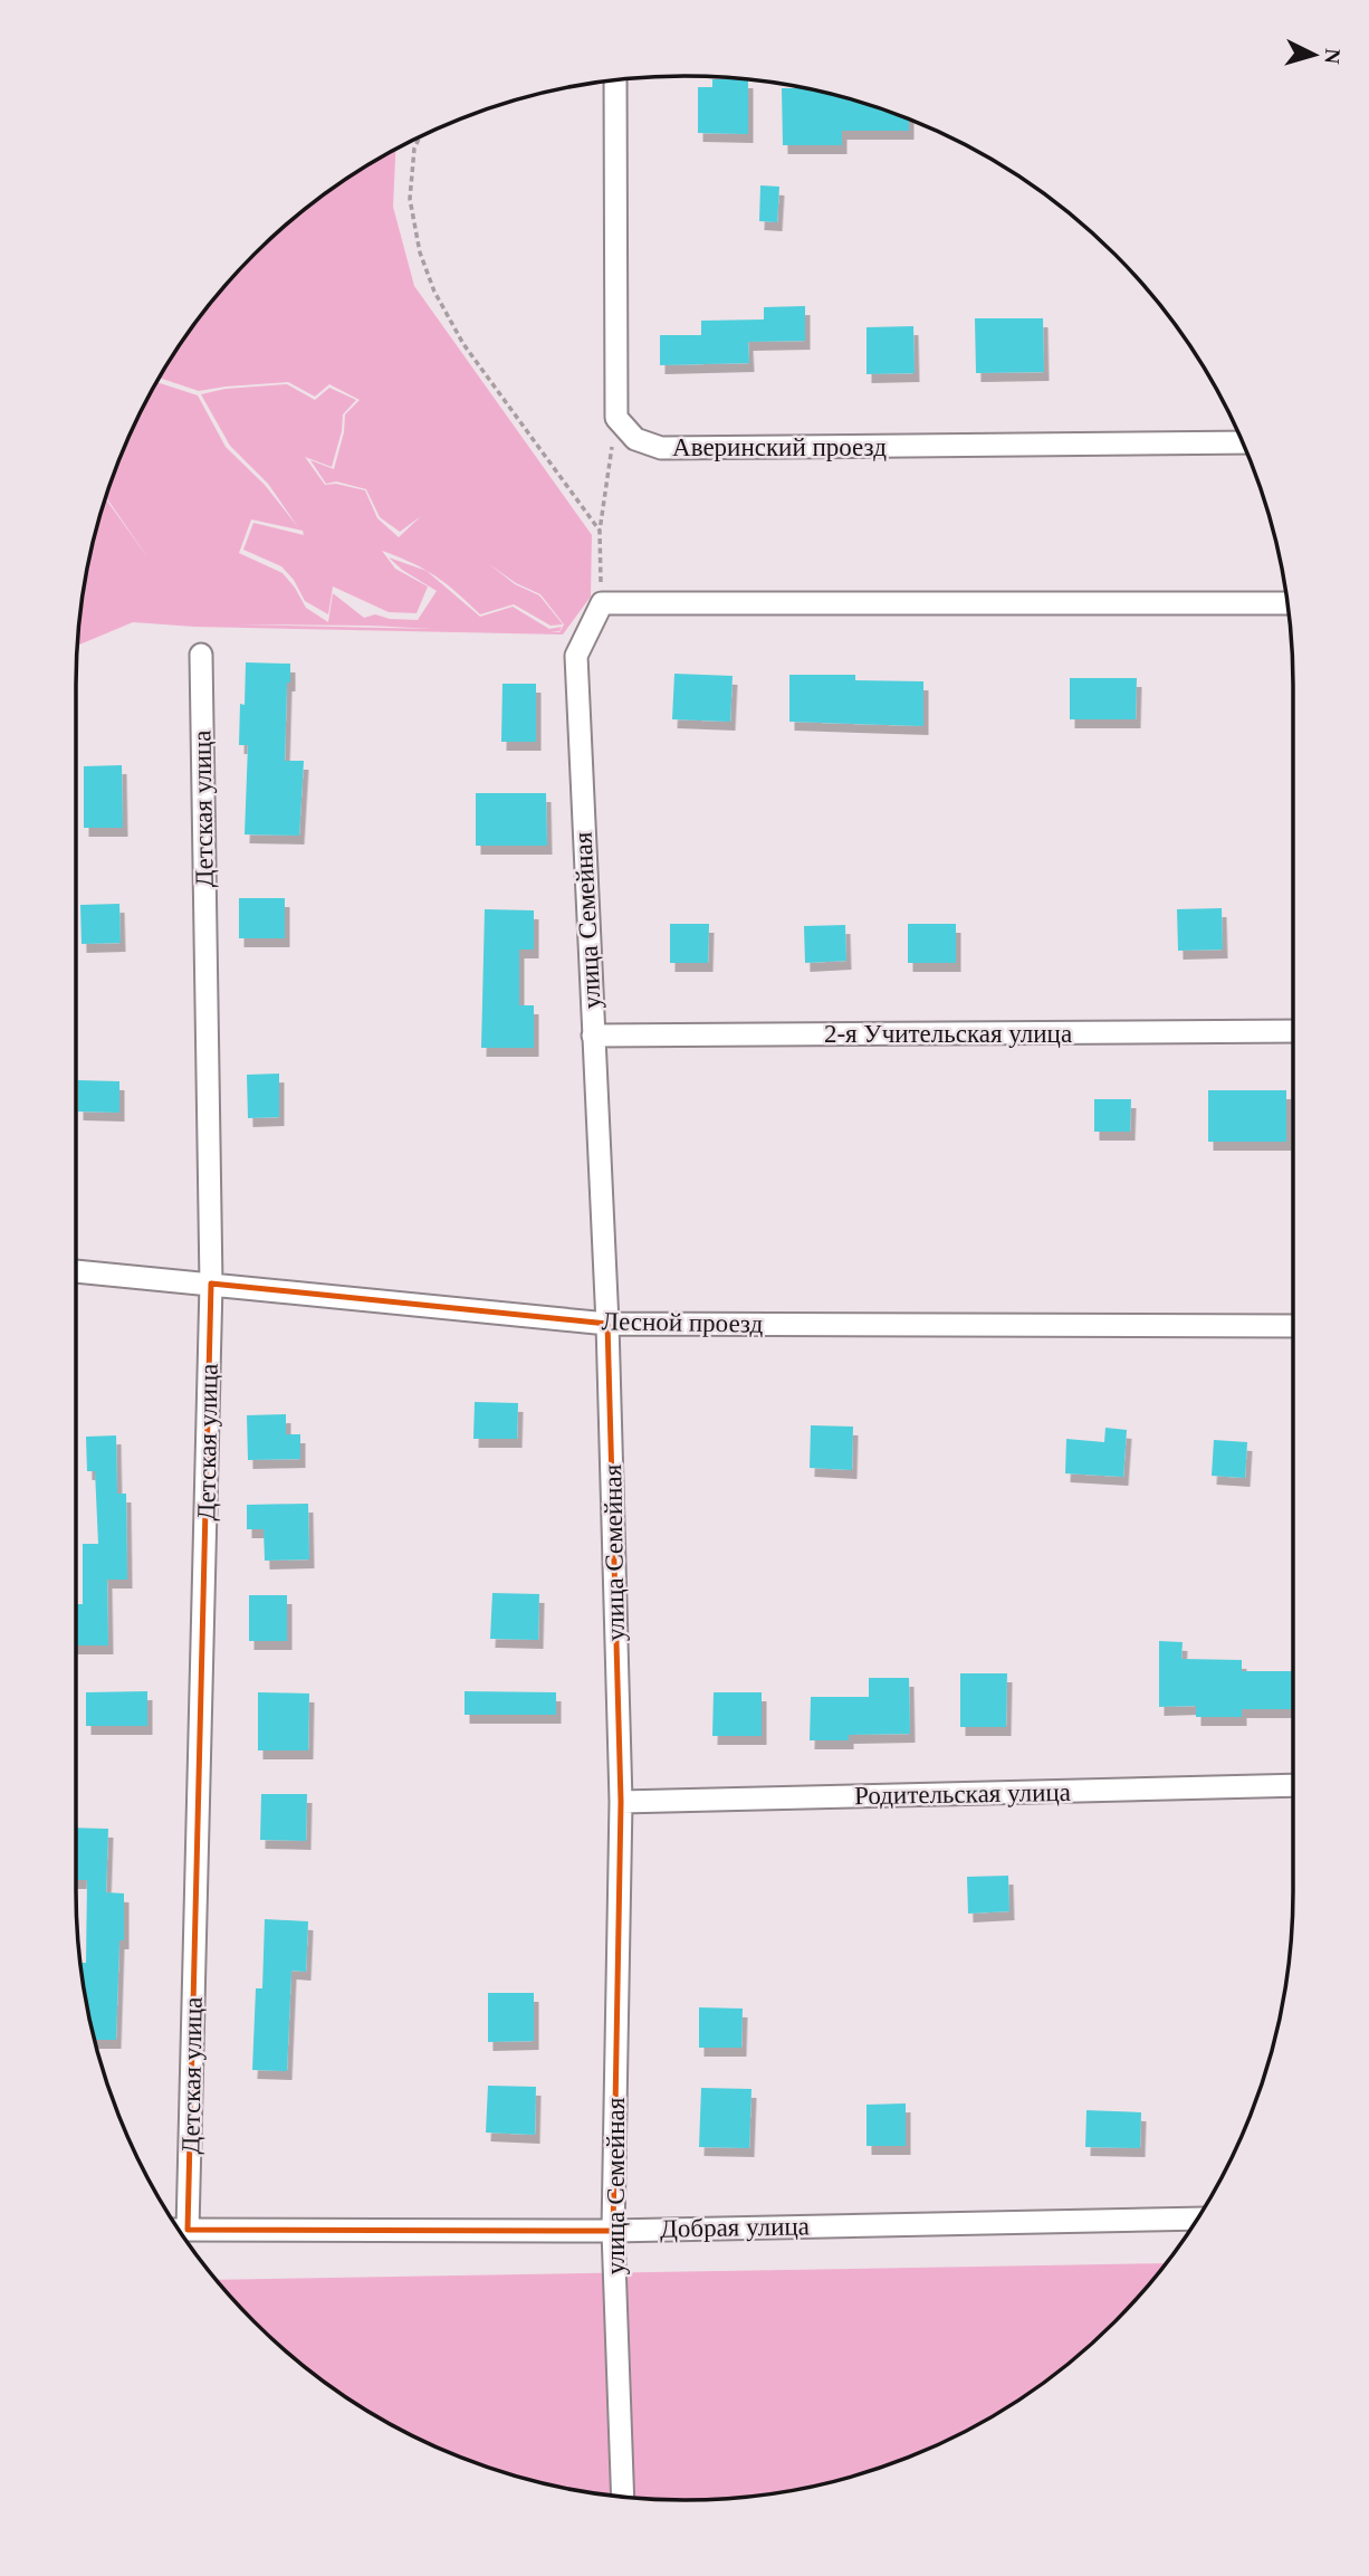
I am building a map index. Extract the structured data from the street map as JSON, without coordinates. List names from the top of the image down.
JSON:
{
  "streets": {
    "street": [
      "Аверинский проезд",
      "Детская улица",
      "улица Семейная",
      "2-я Учительская улица",
      "Лесной проезд",
      "Родительская улица",
      "Добрая улица"
    ]
  },
  "crossings": [
    ["Детская улица", "Лесной проезд"],
    ["Детская улица", "Добрая улица"],
    ["улица Семейная", "2-я Учительская улица"],
    ["улица Семейная", "Лесной проезд"],
    ["улица Семейная", "Родительская улица"],
    ["улица Семейная", "Добрая улица"]
  ],
  "north": "right"
}
